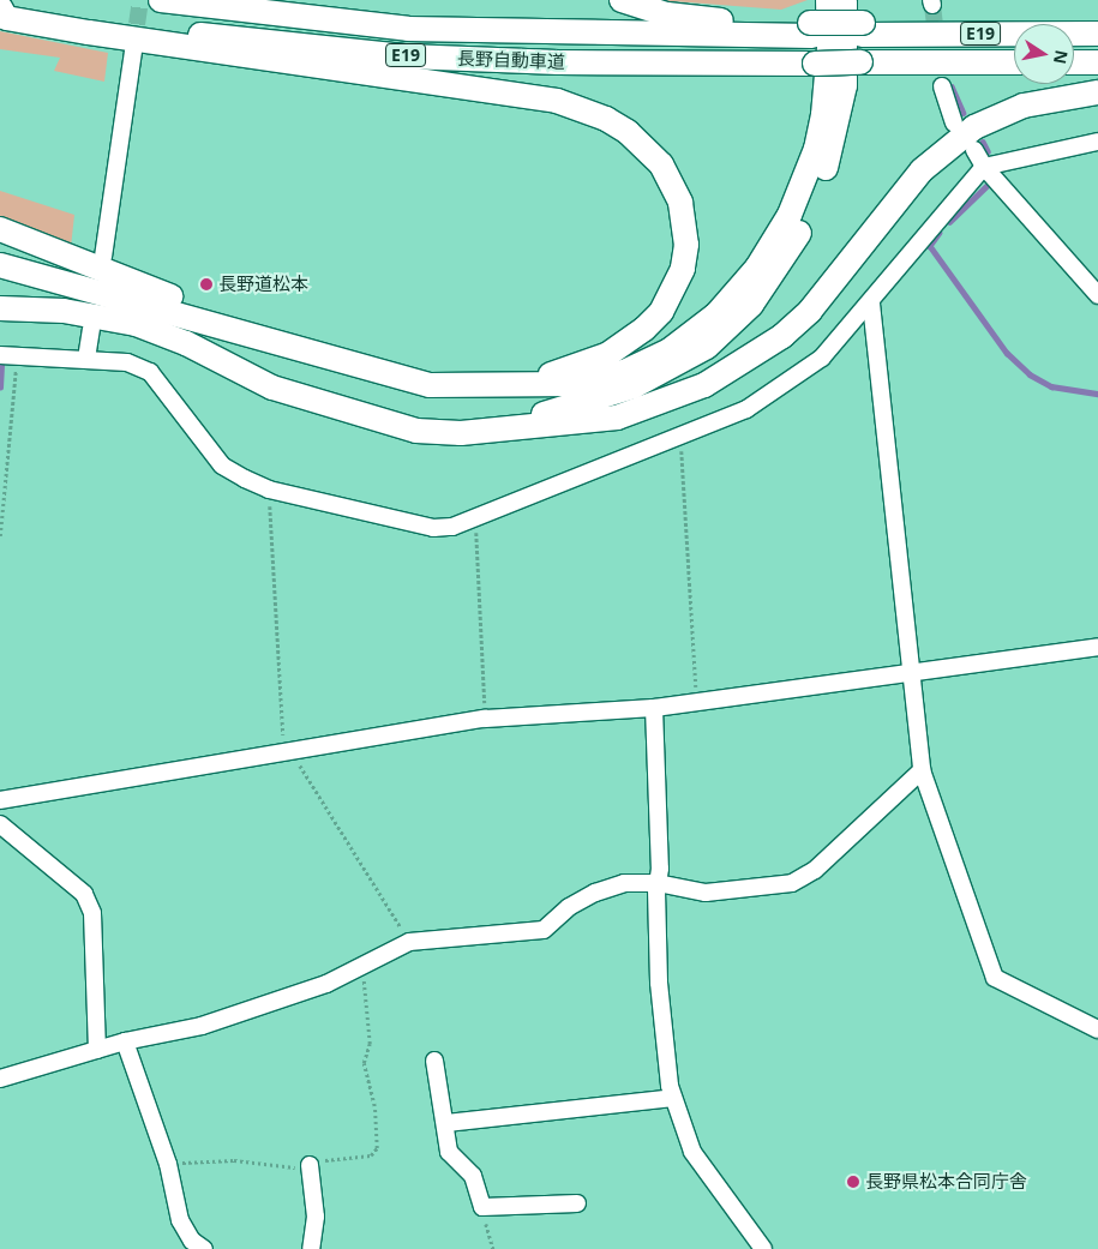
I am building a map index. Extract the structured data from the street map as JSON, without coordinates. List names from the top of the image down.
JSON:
{
  "streets": {
    "highway": ["E19", "長野自動車道"]
  },
  "places": ["長野道松本", "長野県松本合同庁舎"],
  "north": "right"
}
